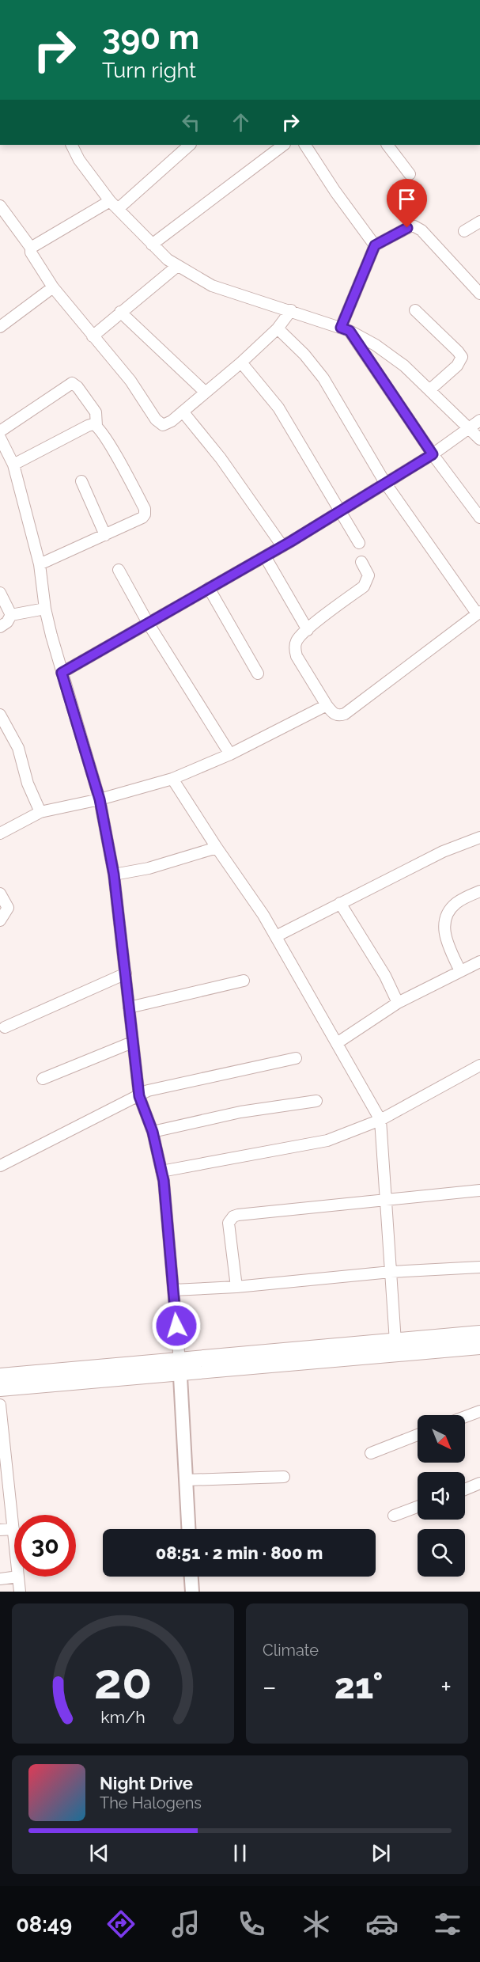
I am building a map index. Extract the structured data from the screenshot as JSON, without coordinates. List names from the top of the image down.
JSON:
{
  "north": "bottom right",
  "page": {
    "turn": ["390 m", "Turn right"],
    "limit": "30",
    "trip": "08:51 · 2 min · 800 m",
    "tile": "Climate",
    "heat": ["−", "21°", "+"],
    "song": ["Night Drive", "The Halogens"],
    "tabs": "08:49",
    "gauge": ["20", "km/h"]
  }
}
